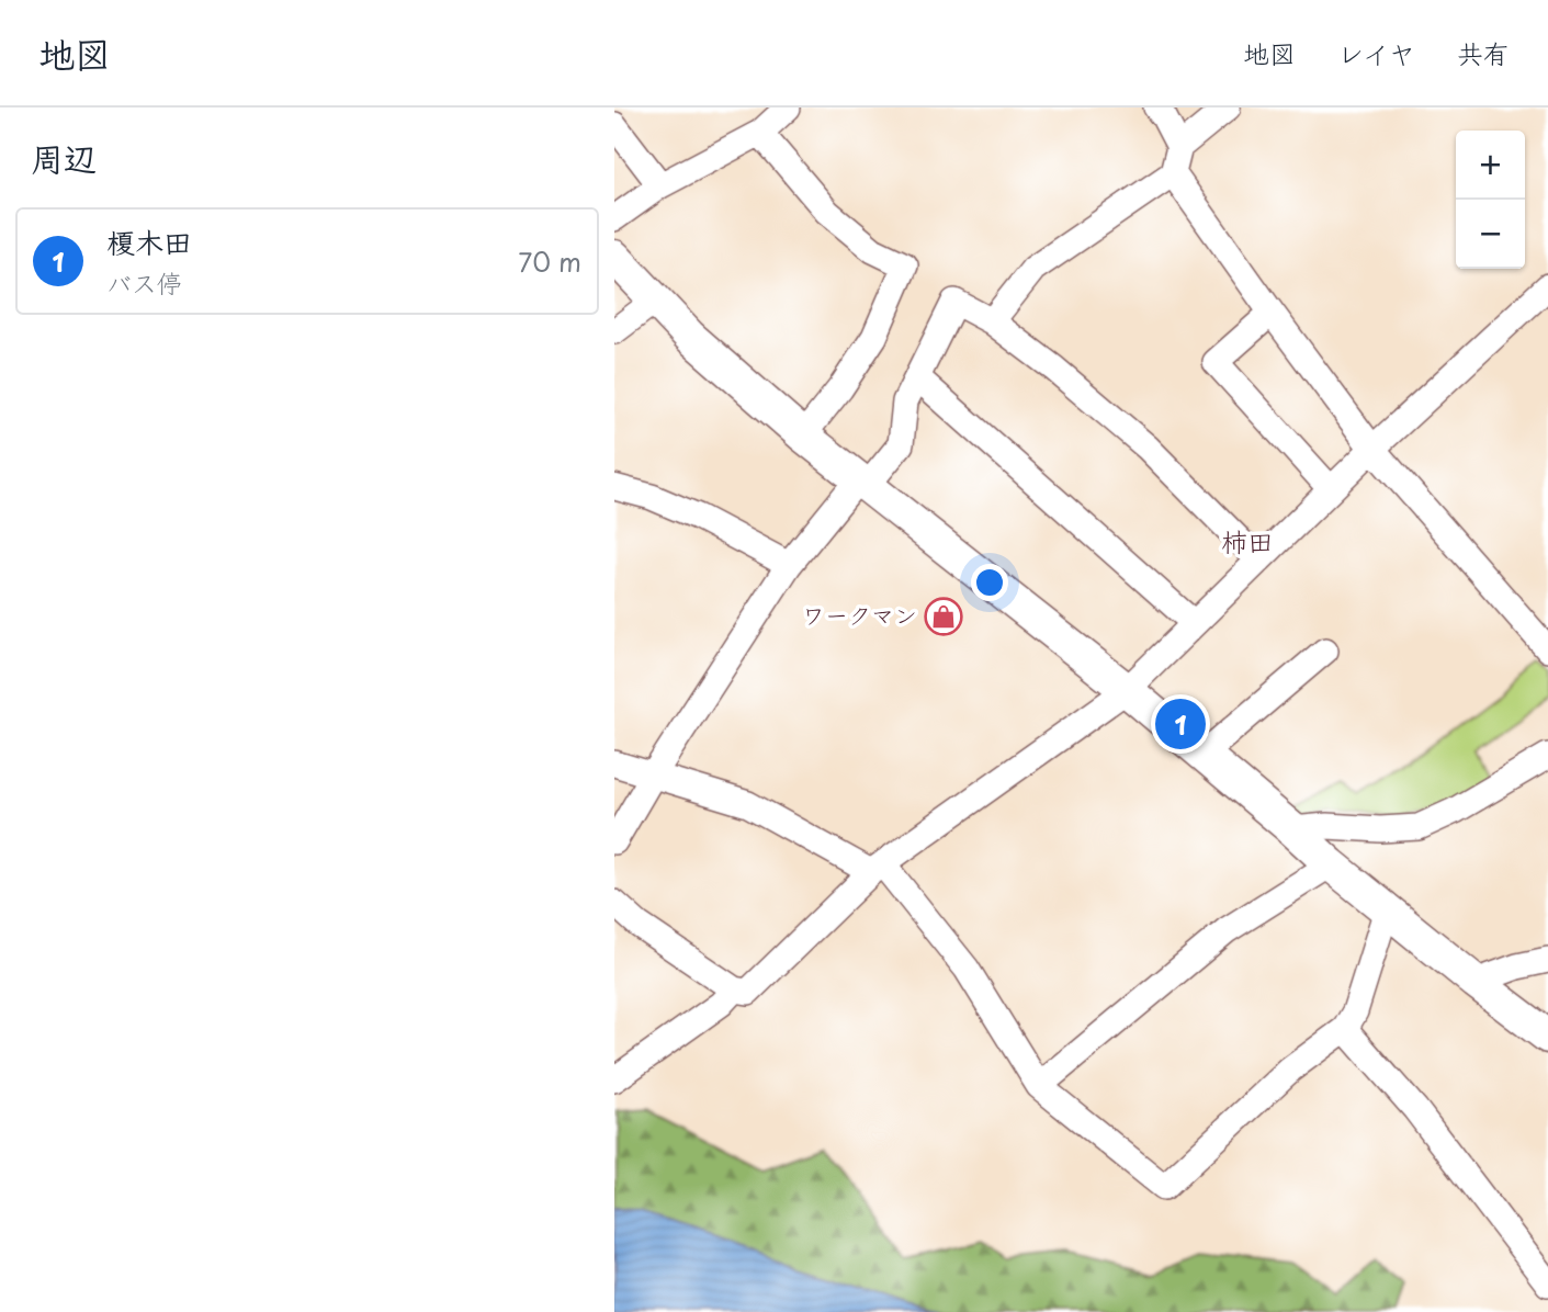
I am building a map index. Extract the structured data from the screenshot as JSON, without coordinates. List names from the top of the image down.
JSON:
{
  "districts": ["柿田"],
  "places": {
    "shop": ["ワークマン"]
  },
  "page": {
    "header": "地図",
    "nav": ["地図", "レイヤ", "共有"],
    "heading": "周辺",
    "map_buttons": ["+", "−"],
    "list": [
      {
        "mark": "1",
        "name": "榎木田",
        "note": "バス停",
        "value": "70 m"
      }
    ],
    "pins": "1"
  }
}
